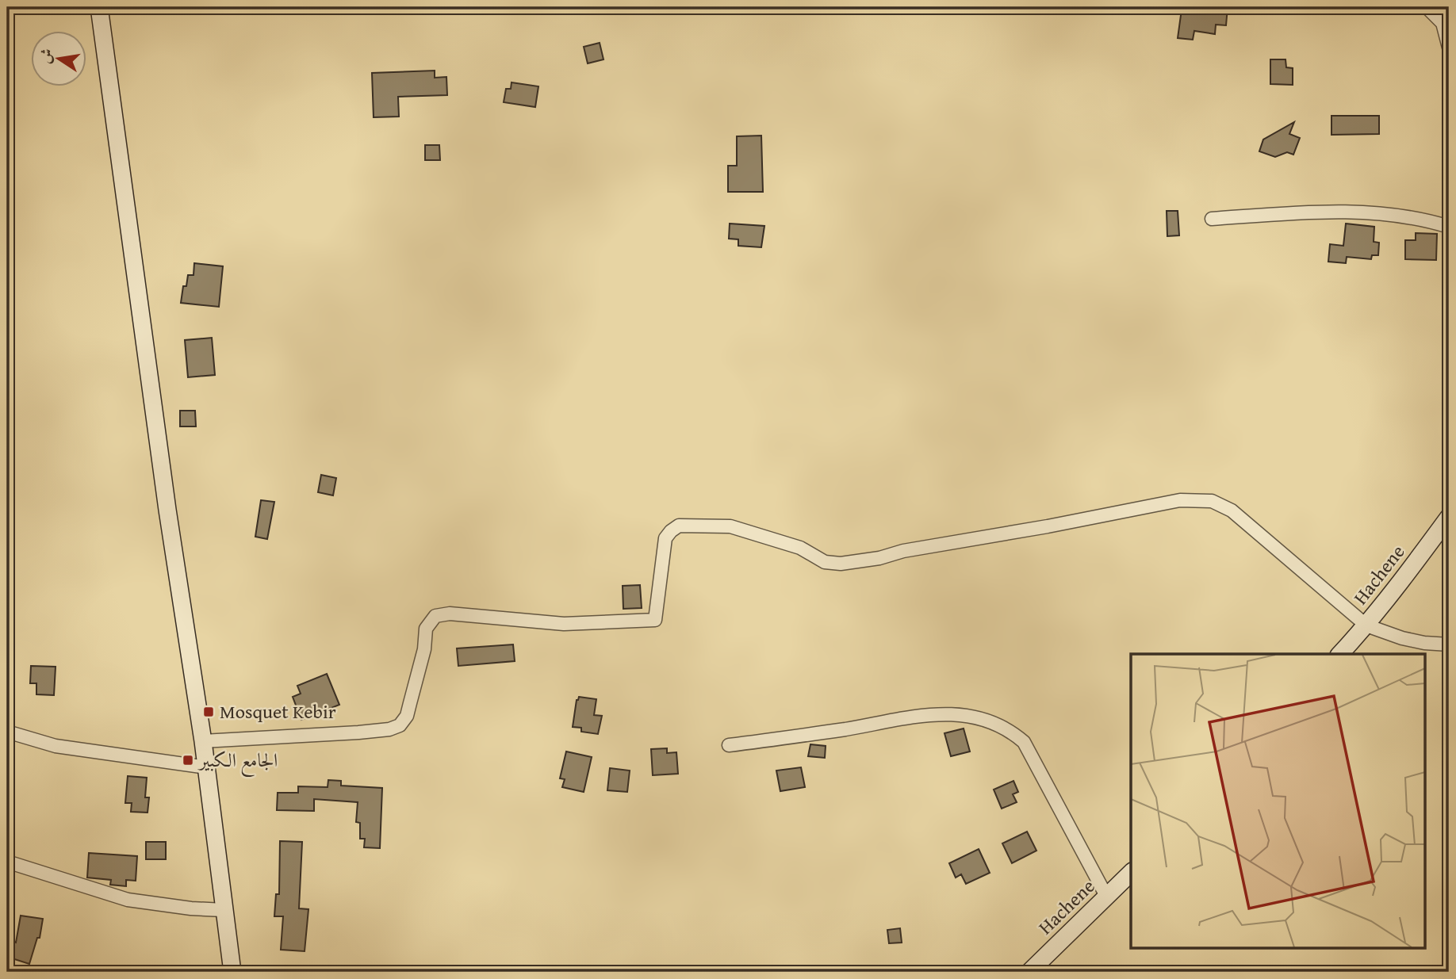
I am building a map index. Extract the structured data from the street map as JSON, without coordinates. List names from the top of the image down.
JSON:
{
  "streets": {
    "main road": ["Hachene"]
  },
  "places": {
    "transit": ["Mosquet Kebir", "الجامع الكبير"]
  },
  "north": "left"
}
